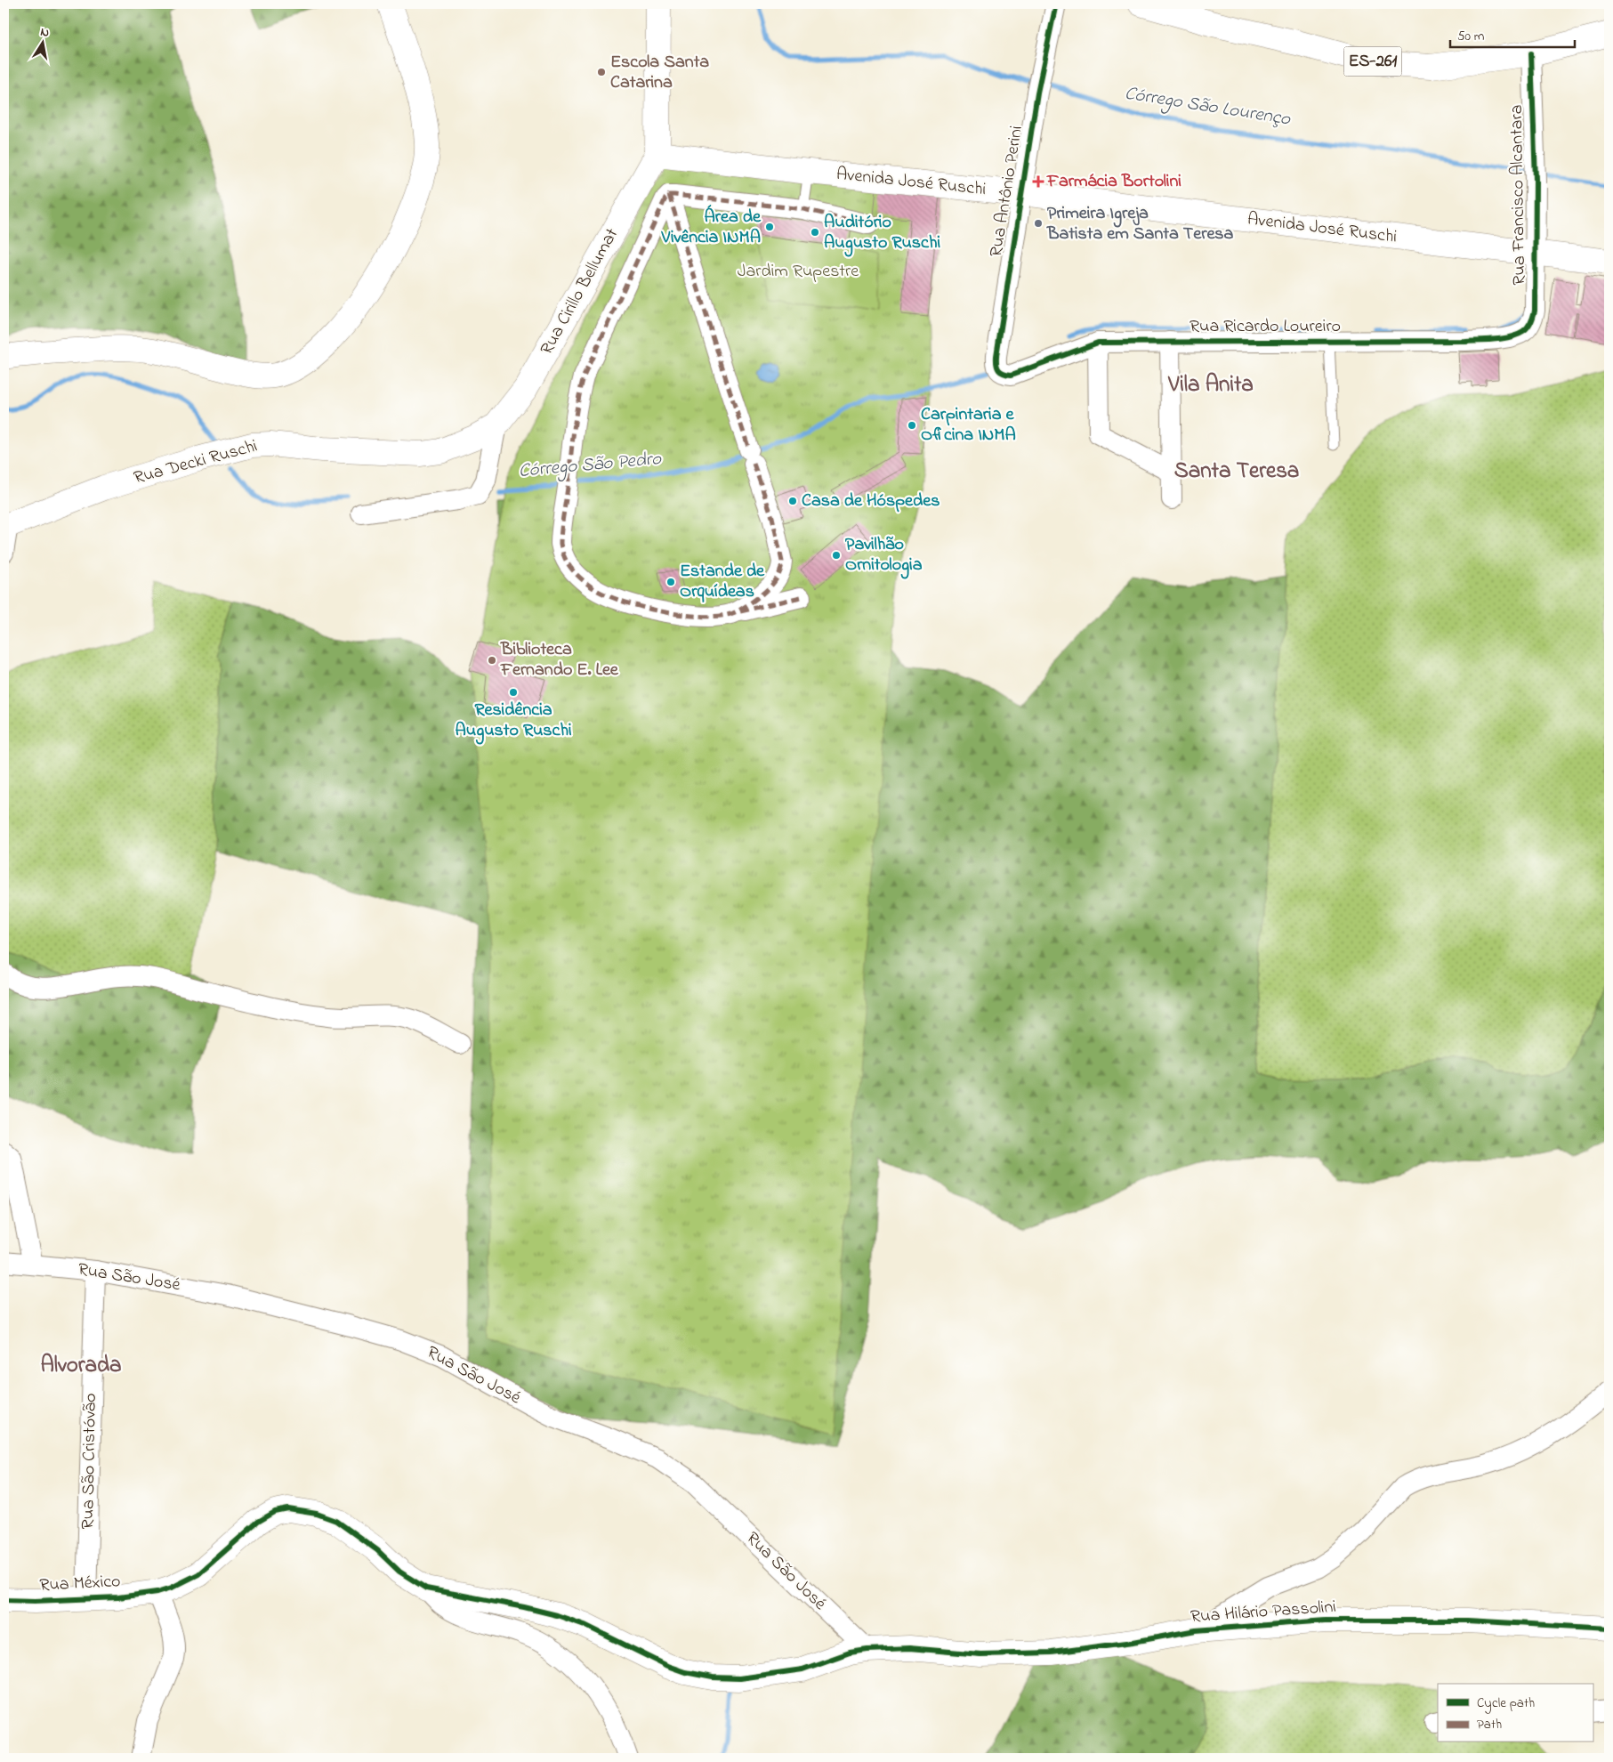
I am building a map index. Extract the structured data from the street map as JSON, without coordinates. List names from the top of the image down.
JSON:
{
  "streets": {
    "street": [
      "ES-261",
      "Avenida José Ruschi",
      "Rua Antônio Perini",
      "Rua Francisco Alcantara",
      "Rua Cirillo Bellumat",
      "Rua Ricardo Loureiro",
      "Rua Decki Ruschi",
      "Rua São José",
      "Rua São Cristóvão",
      "Rua México",
      "Rua Hilário Passolini"
    ]
  },
  "crossings": [
    ["ES-261", "Rua Francisco Alcantara"],
    ["Avenida José Ruschi", "Rua Antônio Perini"],
    ["Avenida José Ruschi", "Rua Francisco Alcantara"],
    ["Avenida José Ruschi", "Rua Cirillo Bellumat"],
    ["Rua Antônio Perini", "Rua Ricardo Loureiro"],
    ["Rua Francisco Alcantara", "Rua Ricardo Loureiro"],
    ["Rua Cirillo Bellumat", "Rua Decki Ruschi"],
    ["Rua São José", "Rua São Cristóvão"],
    ["Rua São José", "Rua Hilário Passolini"],
    ["Rua São Cristóvão", "Rua México"],
    ["Rua México", "Rua Hilário Passolini"]
  ],
  "districts": ["Vila Anita", "Santa Teresa", "Alvorada"],
  "water": ["Córrego São Lourenço", "Córrego São Pedro"],
  "parks": ["Jardim Rupestre"],
  "places": {
    "other": [
      "Escola Santa Catarina",
      "Primeira Igreja Batista em Santa Teresa",
      "Área de Vivência INMA",
      "Auditório Augusto Ruschi",
      "Carpintaria e Oficina INMA",
      "Casa de Hóspedes",
      "Pavilhão Ornitologia",
      "Estande de Orquídeas",
      "Biblioteca Fernando E. Lee",
      "Residência Augusto Ruschi"
    ],
    "health": ["Farmácia Bortolini"]
  },
  "legend": ["Cycle path", "Path"],
  "scale_bar": "50 m",
  "north": "top"
}
